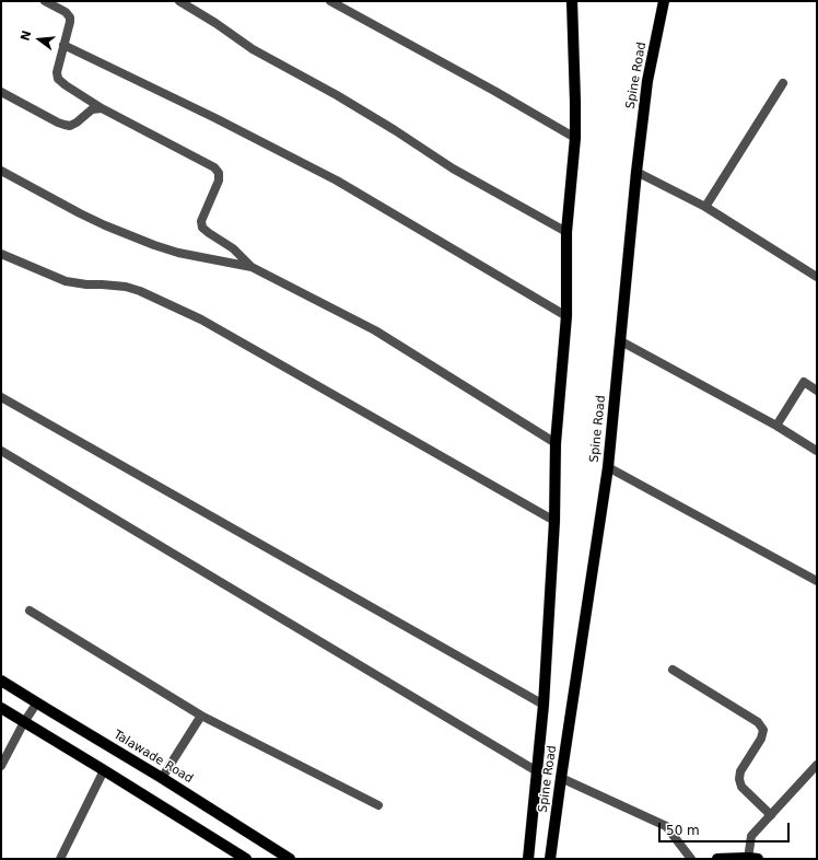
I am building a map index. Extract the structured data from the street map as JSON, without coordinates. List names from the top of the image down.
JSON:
{
  "streets": {
    "main road": ["Spine Road", "Talawade Road"]
  },
  "scale_bar": "50 m",
  "north": "left"
}
